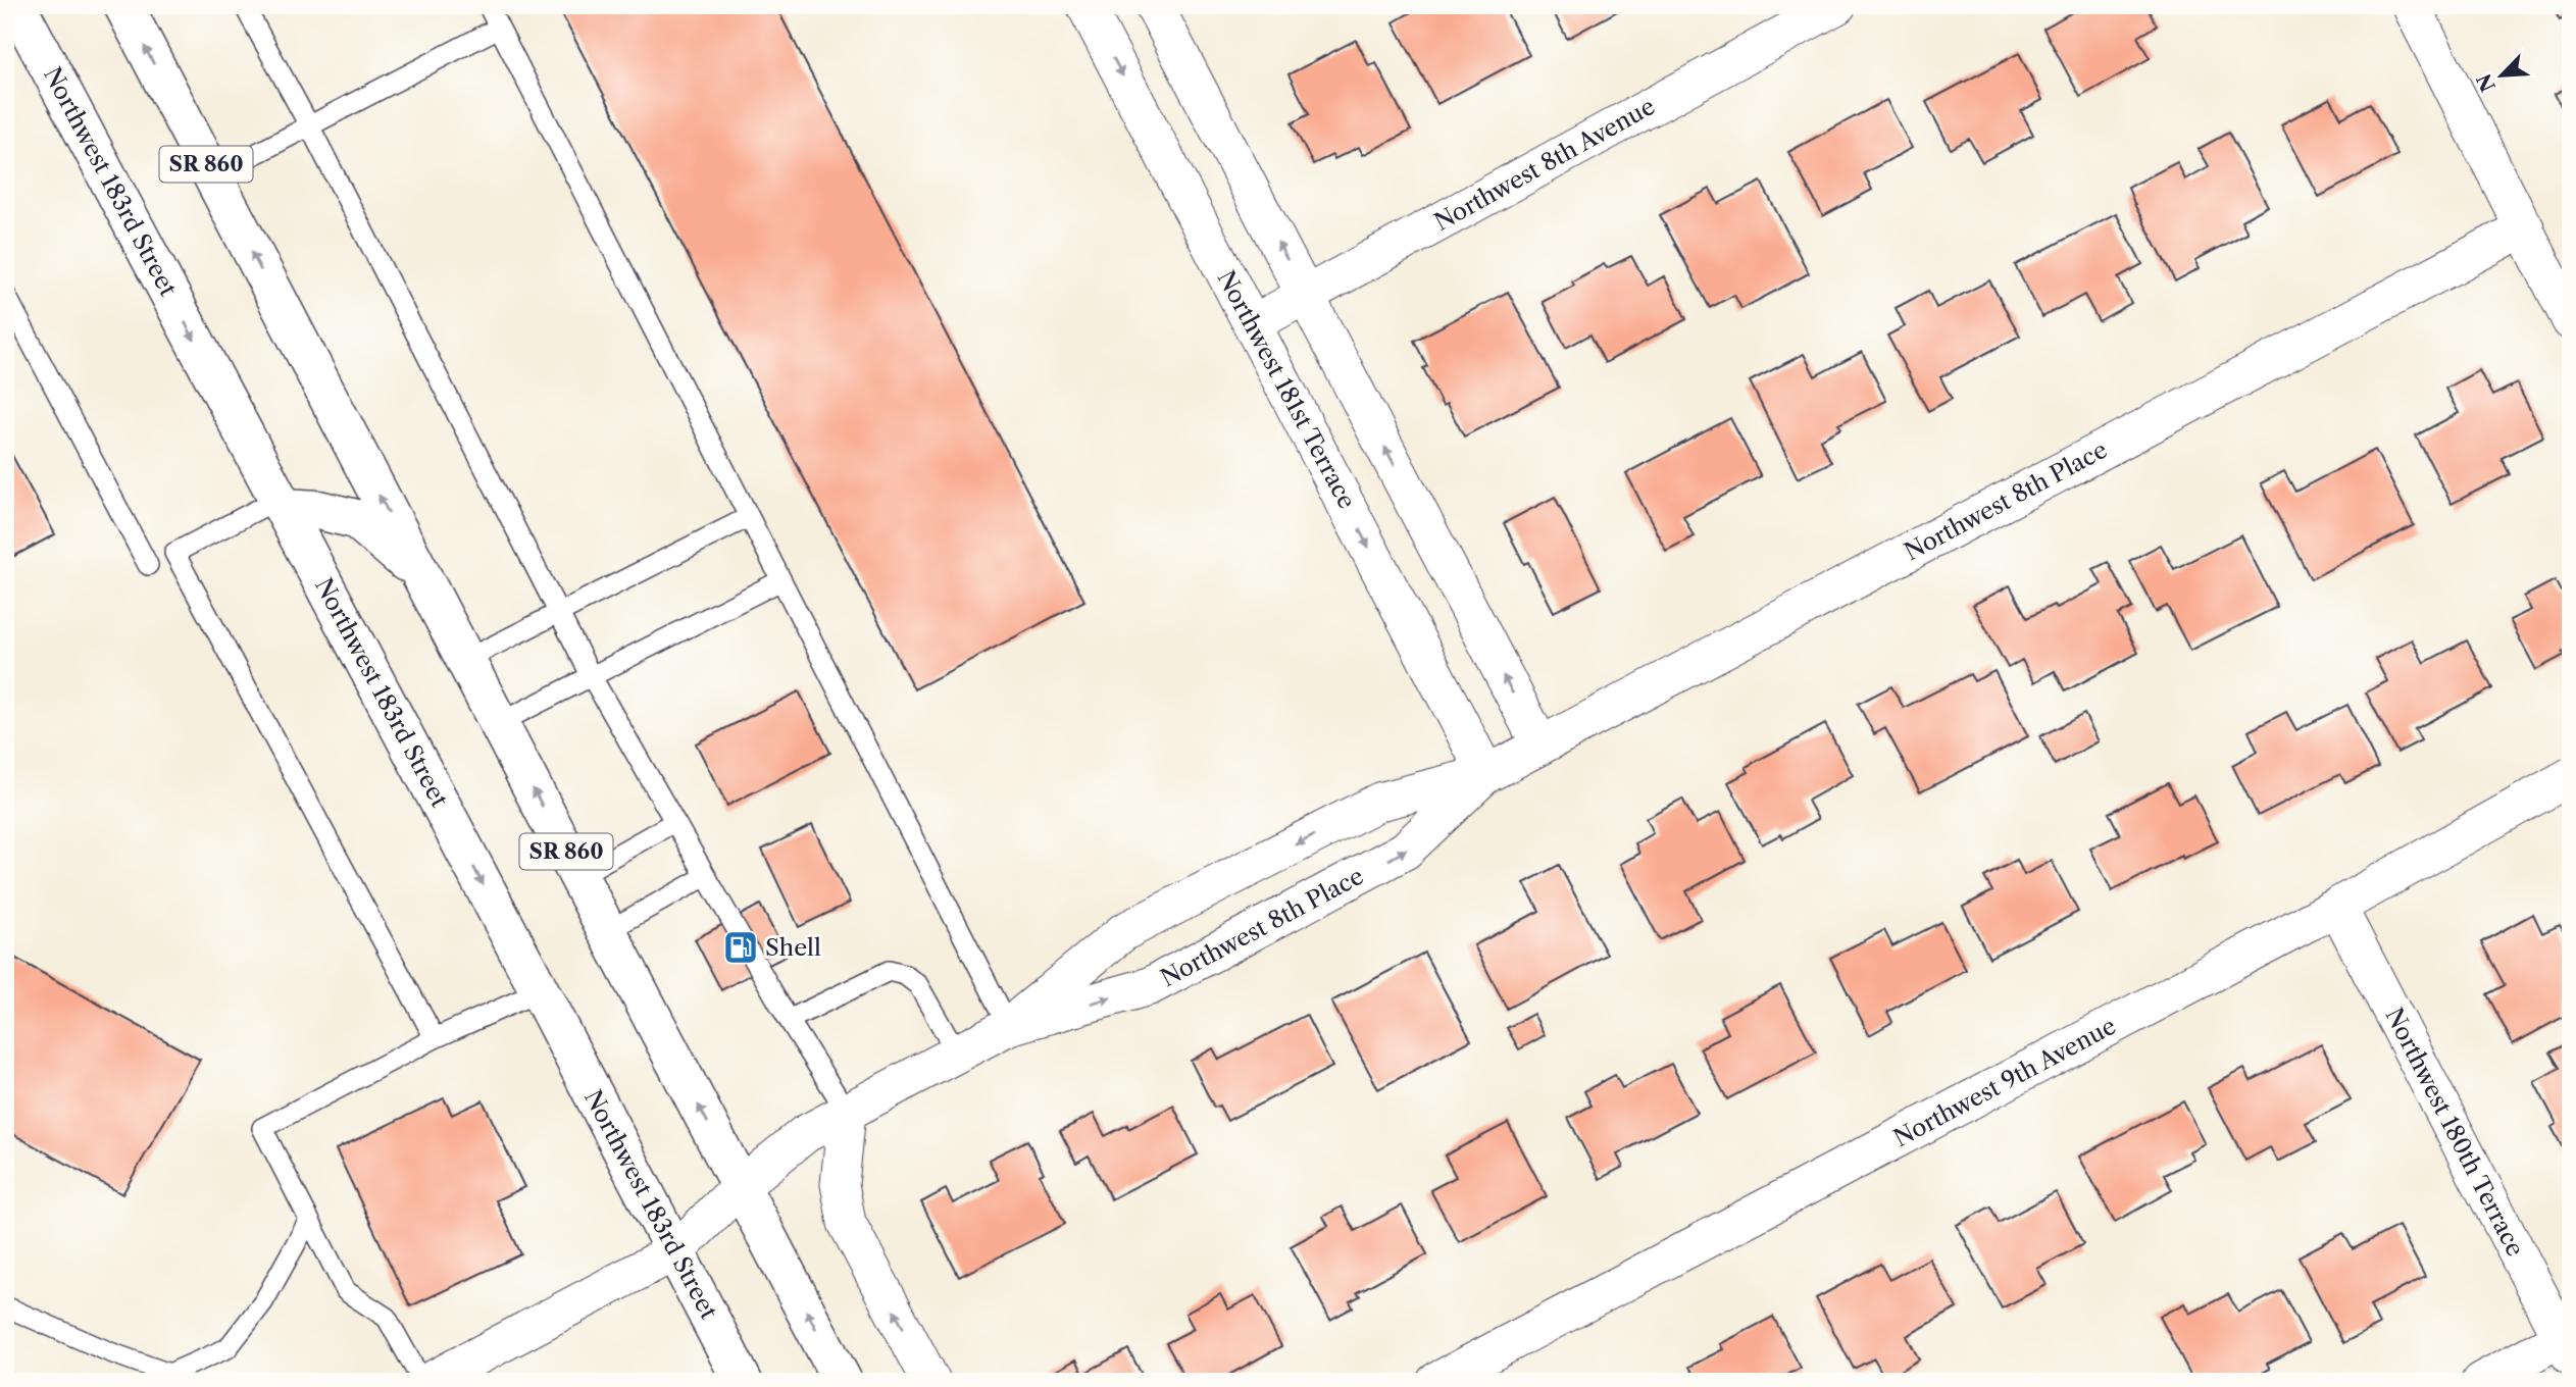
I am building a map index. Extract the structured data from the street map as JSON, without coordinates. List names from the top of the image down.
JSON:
{
  "streets": {
    "main road": ["SR 860", "Northwest 183rd Street"],
    "street": [
      "Northwest 8th Avenue",
      "Northwest 181st Terrace",
      "Northwest 8th Place",
      "Northwest 9th Avenue",
      "Northwest 180th Terrace"
    ]
  },
  "crossings": [
    ["SR 860", "Northwest 8th Place"],
    ["Northwest 8th Avenue", "Northwest 181st Terrace"],
    ["Northwest 181st Terrace", "Northwest 8th Place"],
    ["Northwest 9th Avenue", "Northwest 180th Terrace"]
  ],
  "places": {
    "fuel station": ["Shell"]
  },
  "north": "bottom left"
}
